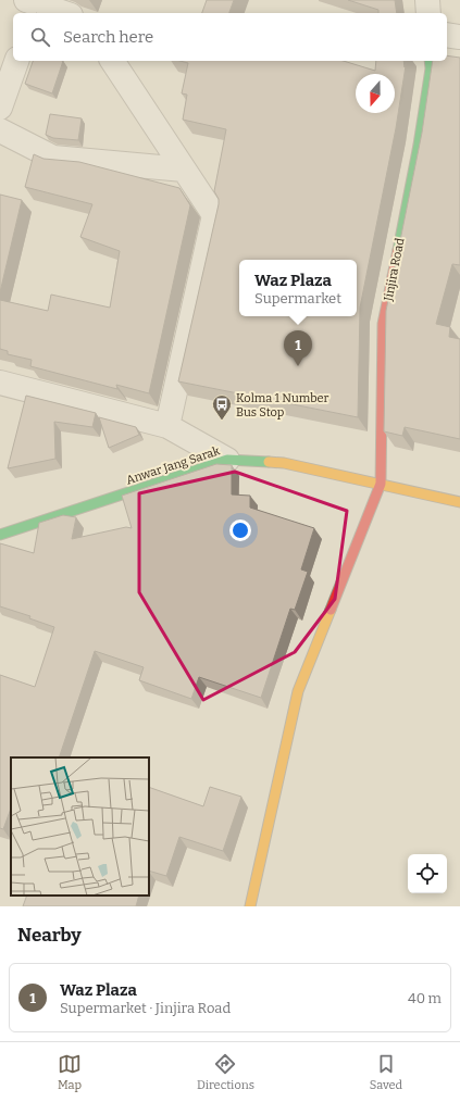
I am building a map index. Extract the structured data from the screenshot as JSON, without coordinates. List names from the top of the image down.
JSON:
{
  "streets": {
    "street": ["Jinjira Road", "Anwar Jang Sarak"]
  },
  "crossings": [
    ["Jinjira Road", "Anwar Jang Sarak"]
  ],
  "places": {
    "bus stop": ["Kolma 1 Number Bus Stop"]
  },
  "north": "bottom",
  "page": {
    "search": "Search here",
    "popup": ["Waz Plaza", "Supermarket"],
    "pins": "1",
    "heading": "Nearby",
    "list": [
      {
        "mark": "1",
        "name": "Waz Plaza",
        "note": "Supermarket · Jinjira Road",
        "value": "40 m"
      }
    ],
    "nav": ["Map", "Directions", "Saved"]
  }
}
